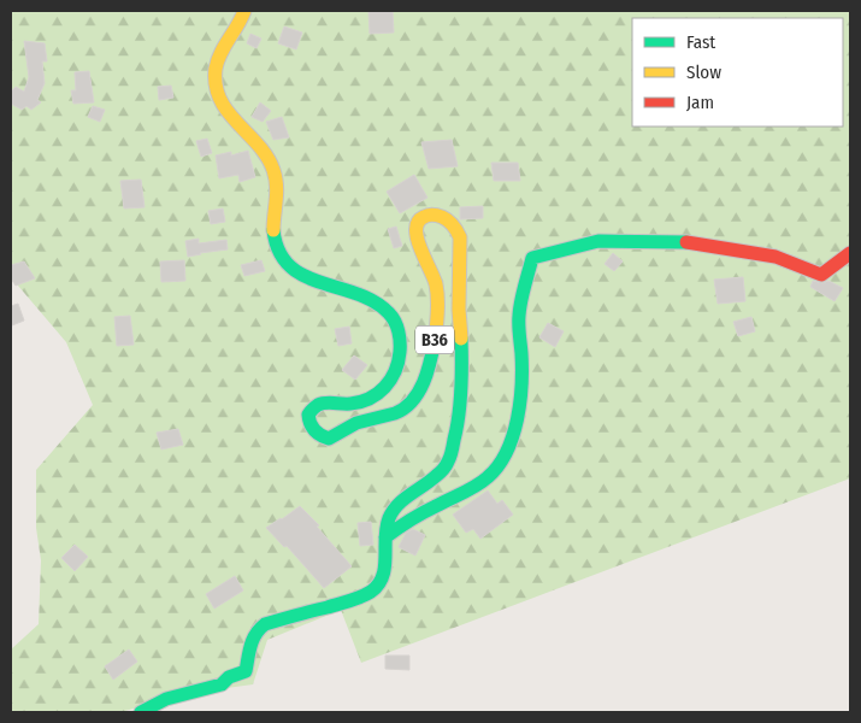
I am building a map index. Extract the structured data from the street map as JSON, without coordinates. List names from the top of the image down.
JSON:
{
  "streets": {
    "main road": ["B36"]
  },
  "legend": ["Fast", "Slow", "Jam"]
}
